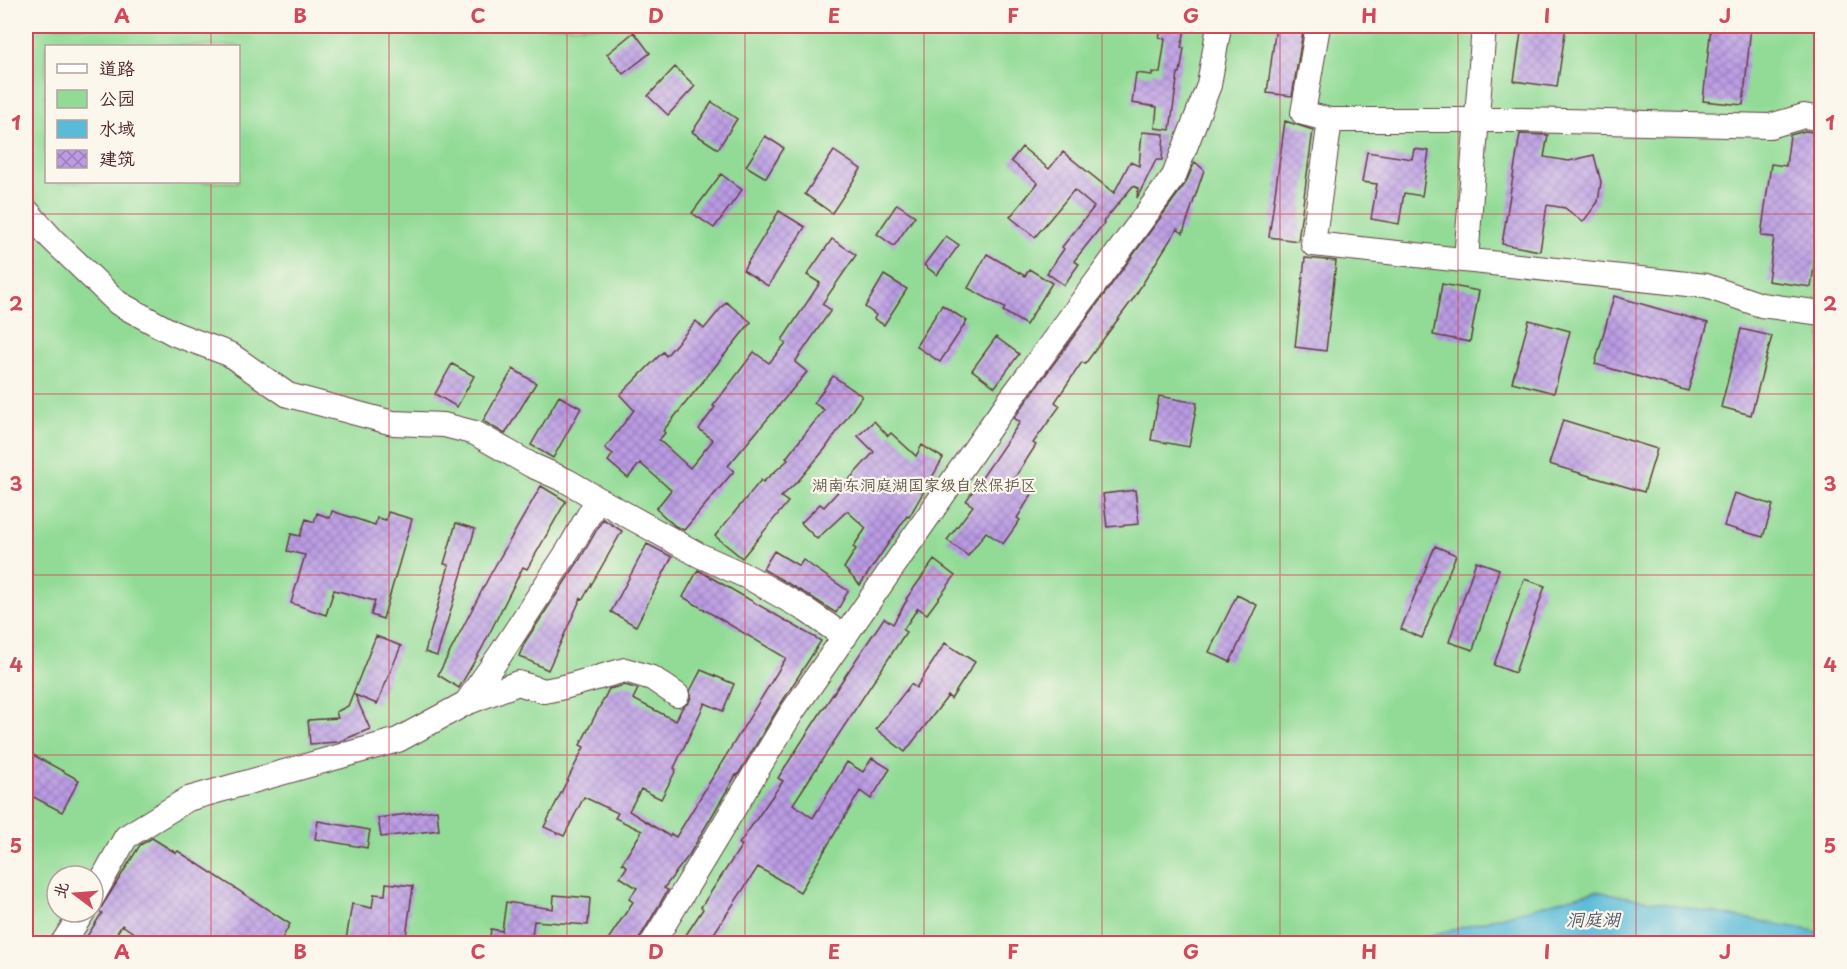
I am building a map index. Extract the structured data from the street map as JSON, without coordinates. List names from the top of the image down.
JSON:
{
  "water": ["洞庭湖"],
  "parks": ["湖南东洞庭湖国家级自然保护区"],
  "legend": [
    "道路",
    "公园",
    "水域",
    "建筑"
  ],
  "north": "left",
  "grid": {
    "columns": [
      "A",
      "B",
      "C",
      "D",
      "E",
      "F",
      "G",
      "H",
      "I",
      "J"
    ],
    "rows": [
      "1",
      "2",
      "3",
      "4",
      "5"
    ]
  }
}
